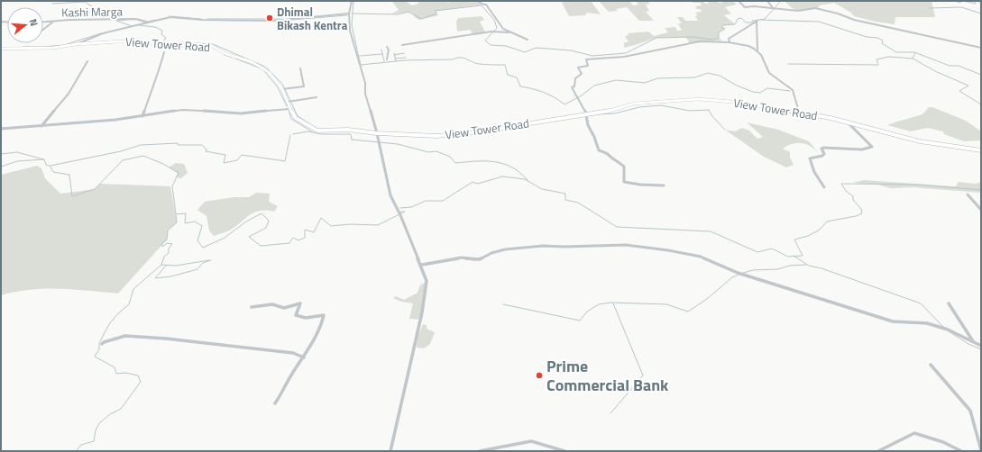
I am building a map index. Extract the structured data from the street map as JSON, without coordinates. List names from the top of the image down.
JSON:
{
  "streets": {
    "street": ["Kashi Marga", "View Tower Road"]
  },
  "places": ["Dhimal Bikash Kentra", "Prime Commercial Bank"],
  "north": "right"
}
